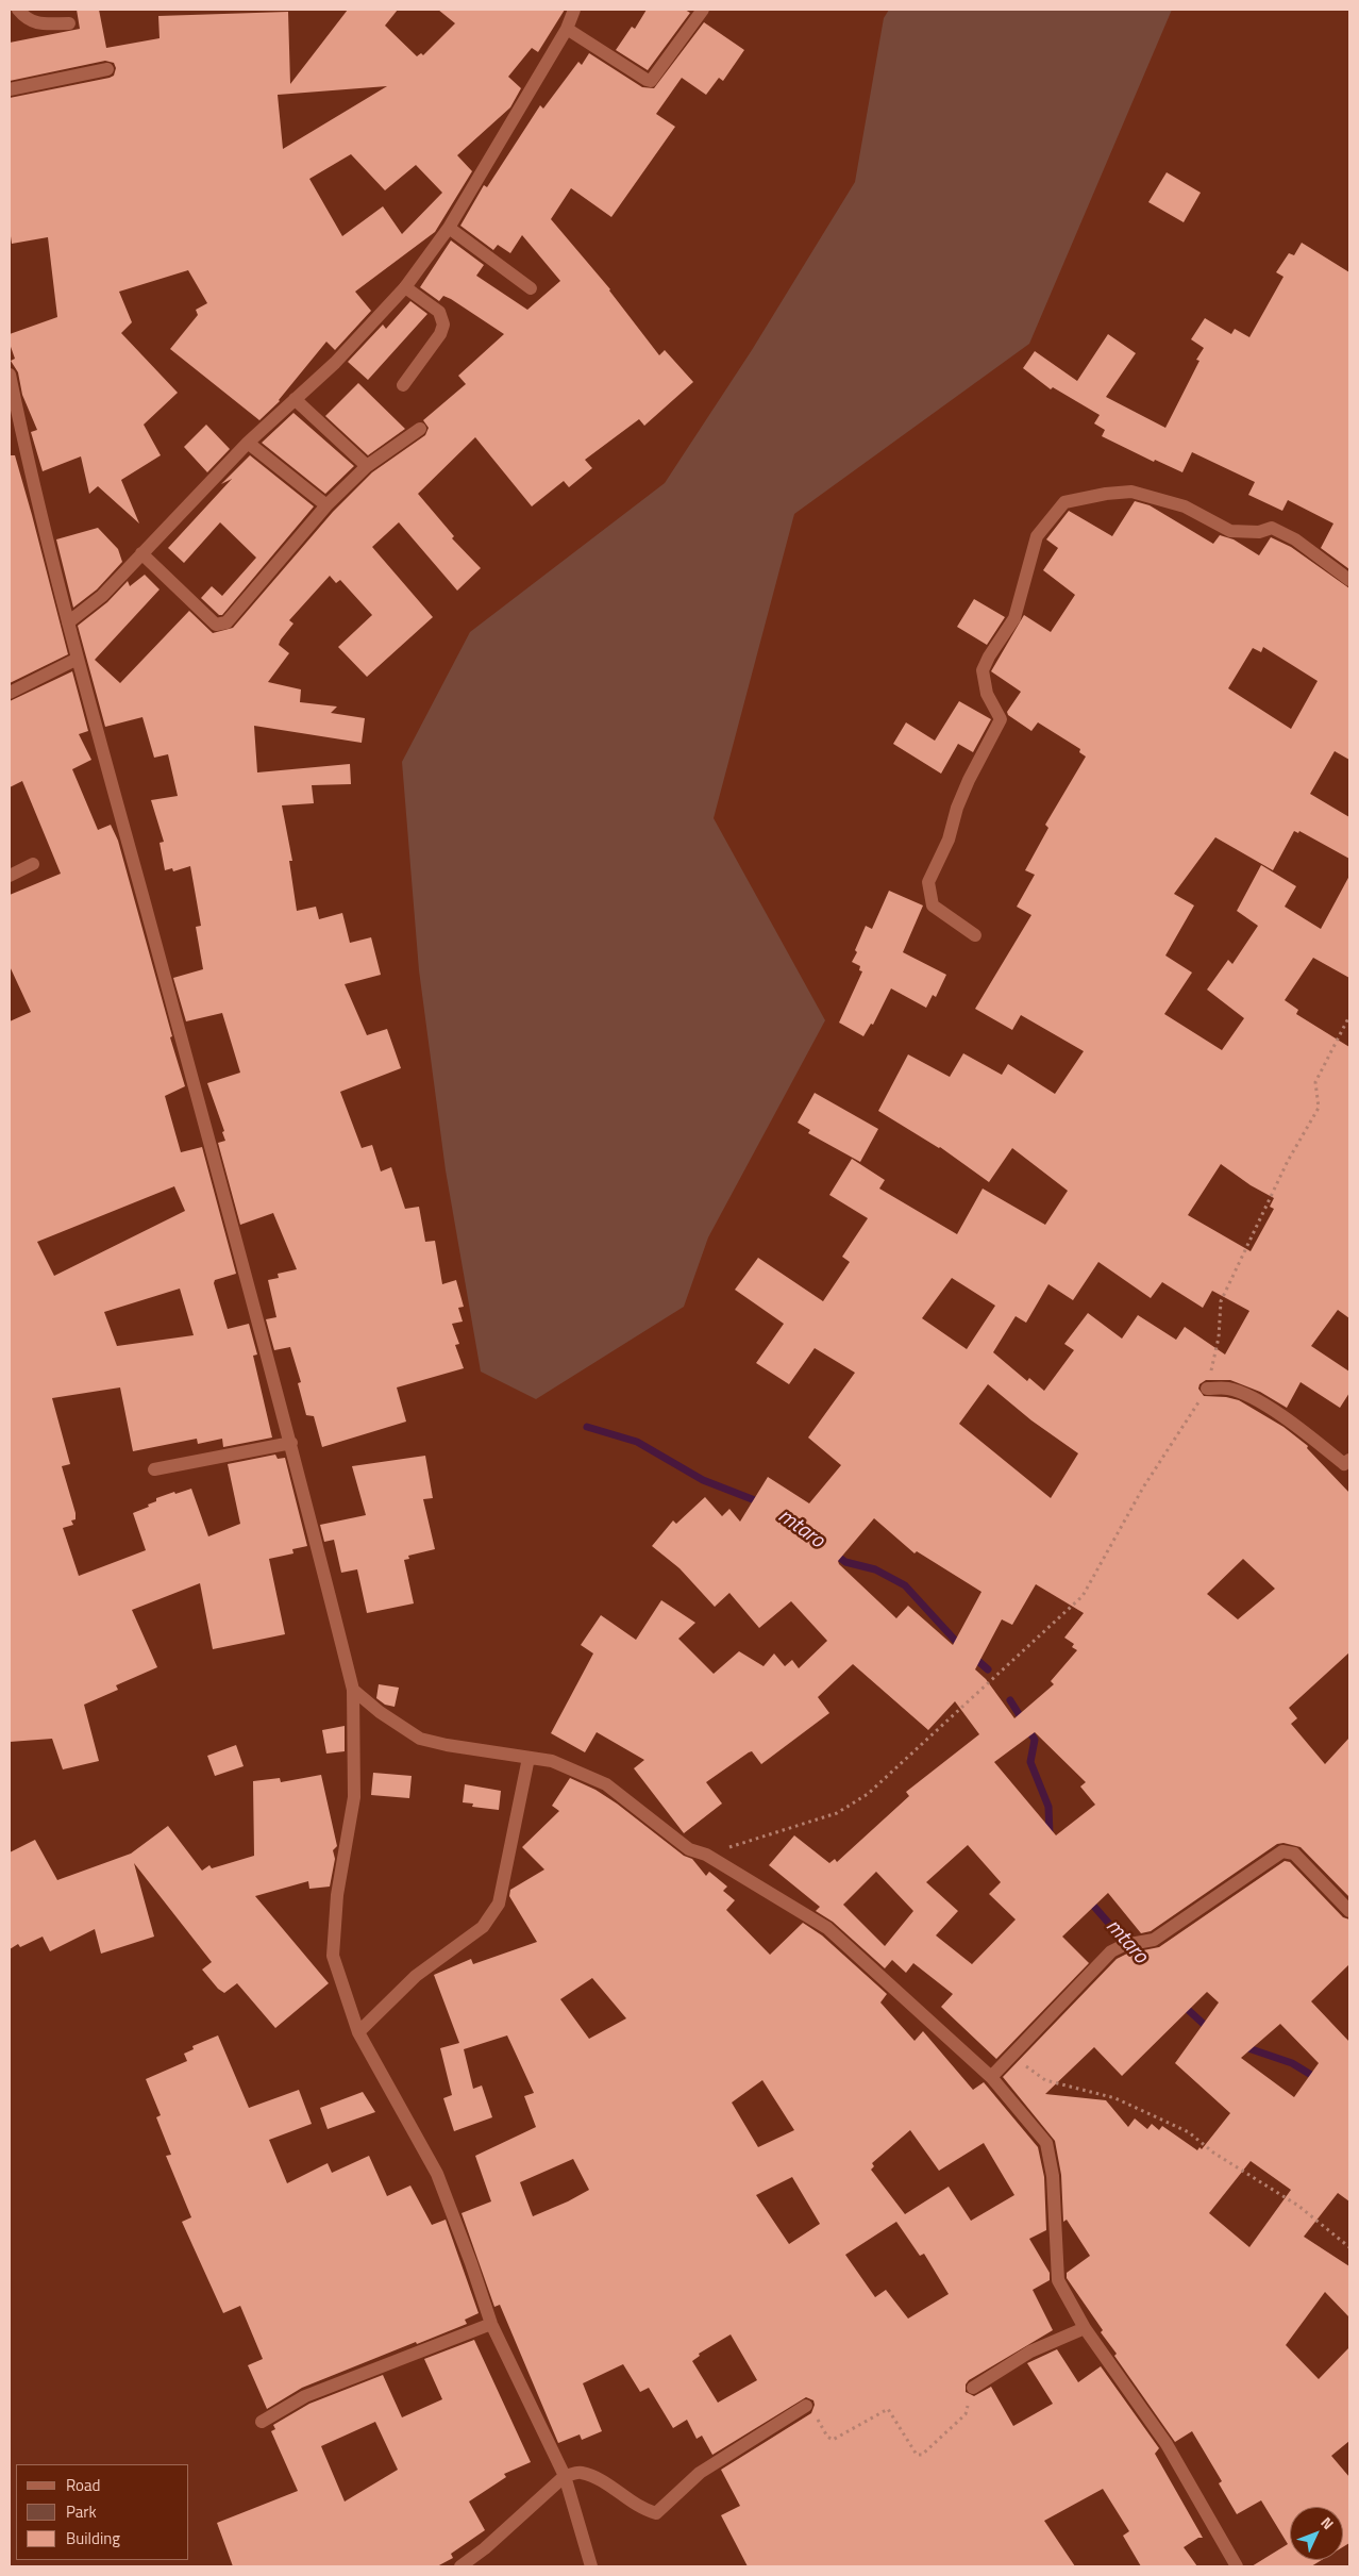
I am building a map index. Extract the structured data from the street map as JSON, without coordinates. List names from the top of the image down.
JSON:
{
  "water": ["mtaro"],
  "legend": ["Road", "Park", "Building"],
  "north": "top right"
}
